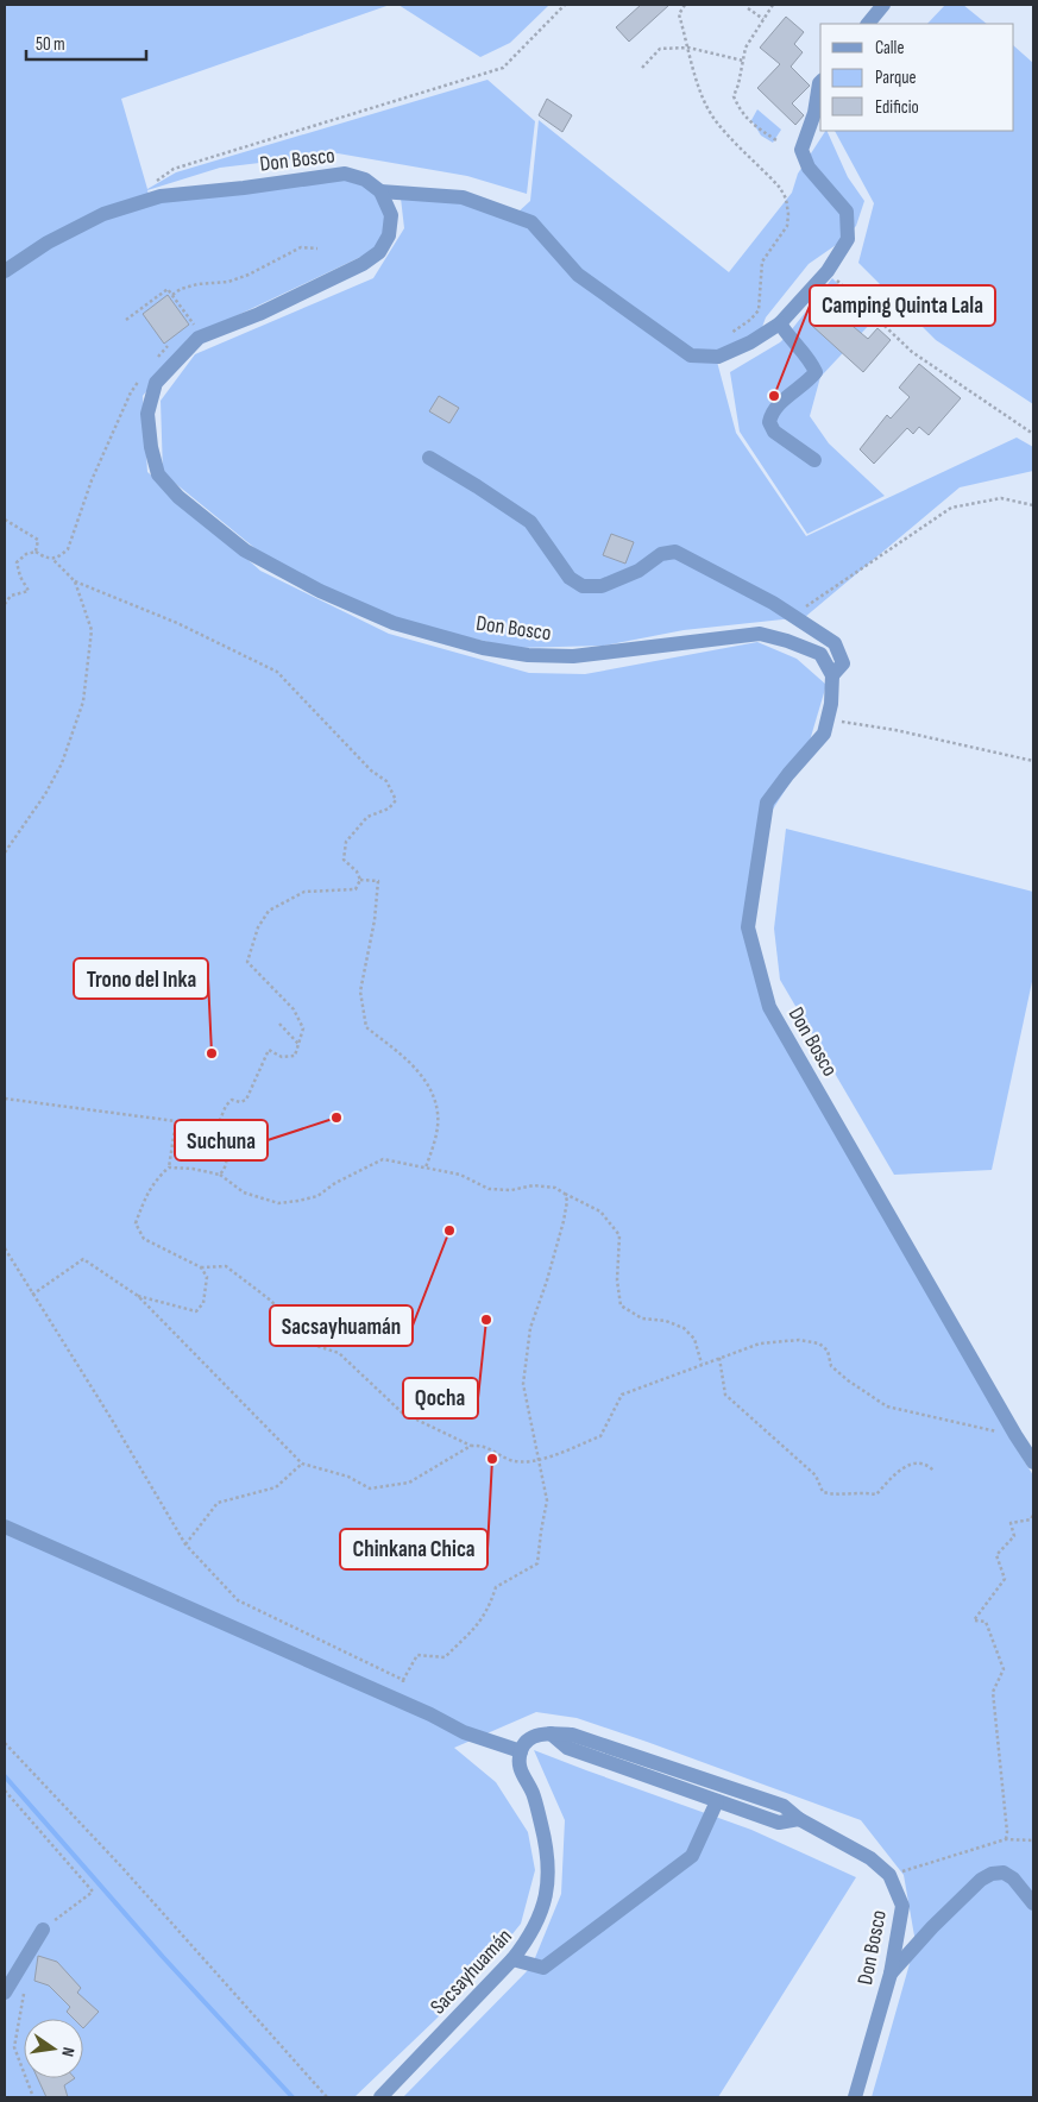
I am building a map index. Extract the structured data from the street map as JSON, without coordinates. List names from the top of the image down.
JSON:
{
  "streets": {
    "street": ["Don Bosco", "Sacsayhuamán"]
  },
  "places": [
    "Camping Quinta Lala",
    "Trono del Inka",
    "Suchuna",
    "Sacsayhuamán",
    "Qocha",
    "Chinkana Chica"
  ],
  "legend": ["Calle", "Parque", "Edificio"],
  "scale_bar": "50 m",
  "north": "right"
}
